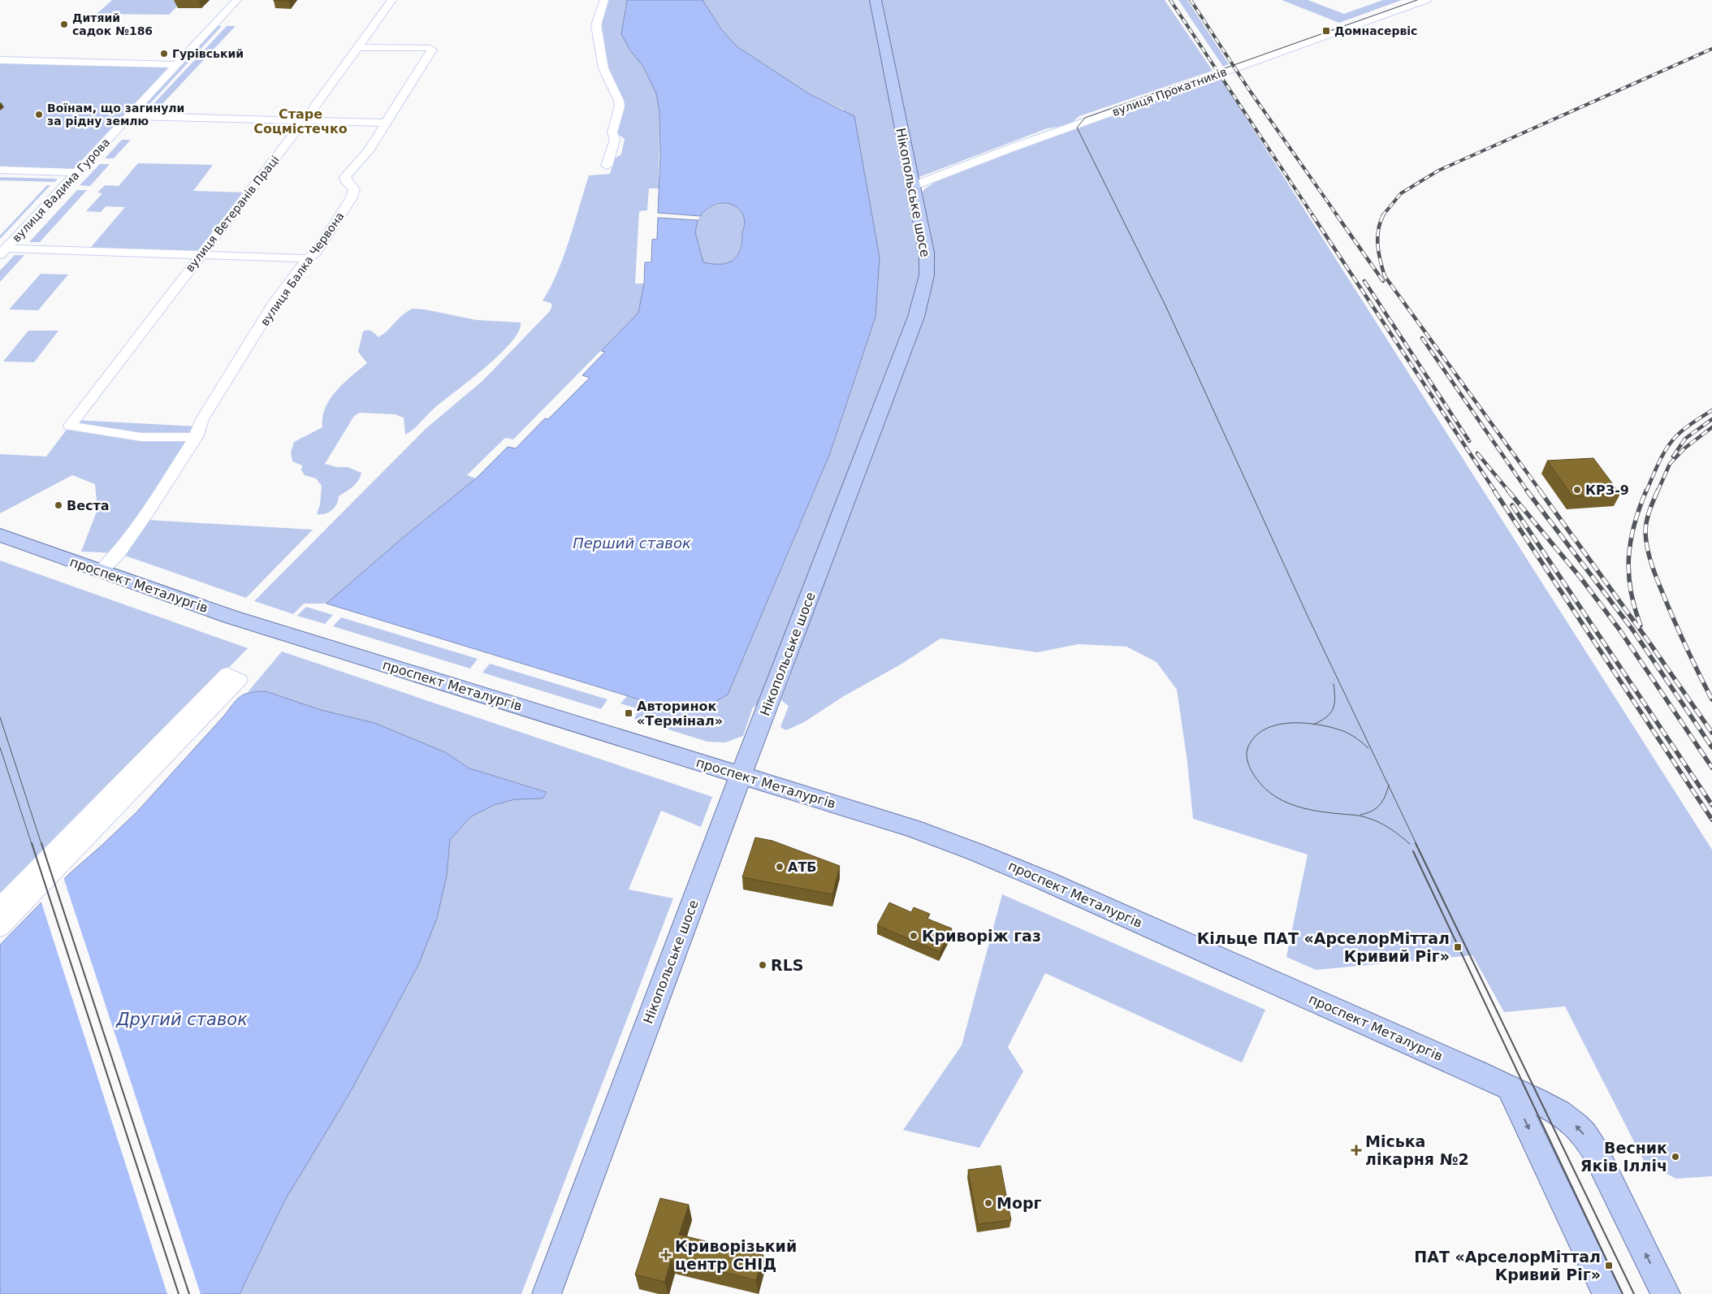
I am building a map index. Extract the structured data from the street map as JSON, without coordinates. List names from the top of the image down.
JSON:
{
  "streets": {
    "main road": ["Нікопольське шосе", "проспект Металургів"],
    "street": [
      "вулиця Прокатників",
      "вулиця Вадима Гурова",
      "вулиця Ветеранів Праці",
      "вулиця Балка Червона"
    ]
  },
  "crossings": [
    ["вулиця Прокатників", "Нікопольське шосе"],
    ["Нікопольське шосе", "проспект Металургів"],
    ["вулиця Ветеранів Праці", "вулиця Балка Червона"],
    ["вулиця Балка Червона", "проспект Металургів"]
  ],
  "districts": ["Старе Соцмістечко"],
  "water": ["Перший ставок", "Другий ставок"],
  "places": {
    "other": [
      "Дитяий садок №186",
      "Гурівський",
      "Воїнам, що загинули за рідну землю",
      "КРЗ-9",
      "Веста",
      "АТБ",
      "Криворіж газ",
      "RLS",
      "Весник Яків Ілліч",
      "Морг"
    ],
    "transit": [
      "Домнасервіс",
      "Авторинок «Термінал»",
      "Кільце ПАТ «АрселорМіттал Кривий Ріг»",
      "ПАТ «АрселорМіттал Кривий Ріг»"
    ],
    "health": ["Міська лікарня №2", "Криворізький центр СНІД"]
  }
}
